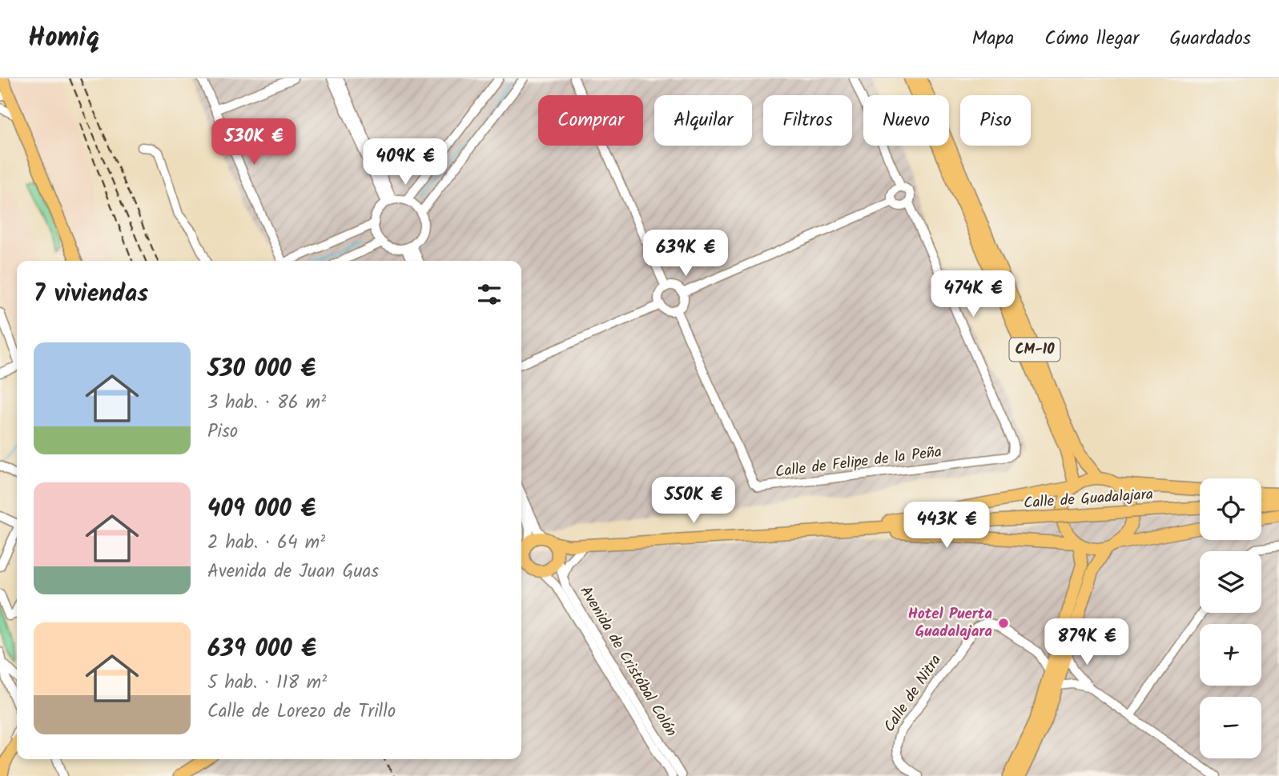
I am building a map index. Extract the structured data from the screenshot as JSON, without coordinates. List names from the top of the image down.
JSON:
{
  "streets": {
    "main road": ["CM-10", "Calle de Guadalajara"],
    "street": ["Calle de Felipe de la Peña", "Avenida de Cristóbal Colón", "Calle de Nitra"]
  },
  "crossings": [
    ["Calle de Guadalajara", "Avenida de Cristóbal Colón"]
  ],
  "places": ["Hotel Puerta Guadalajara"],
  "page": {
    "header": "Homiq",
    "nav": ["Mapa", "Cómo llegar", "Guardados"],
    "chip": [
      "Comprar",
      "Alquilar",
      "Filtros",
      "Nuevo",
      "Piso"
    ],
    "price": [
      "530K €",
      "409K €",
      "639K €",
      "474K €",
      "550K €",
      "443K €",
      "879K €"
    ],
    "heading": "7 viviendas",
    "list": [
      {
        "name": "530 000 €",
        "note": "3 hab. · 86 m² · Piso"
      },
      {
        "name": "409 000 €",
        "note": "2 hab. · 64 m² · Avenida de Juan Guas"
      },
      {
        "name": "639 000 €",
        "note": "5 hab. · 118 m² · Calle de Lorezo de Trillo"
      }
    ],
    "map_buttons": ["+", "−"]
  }
}
